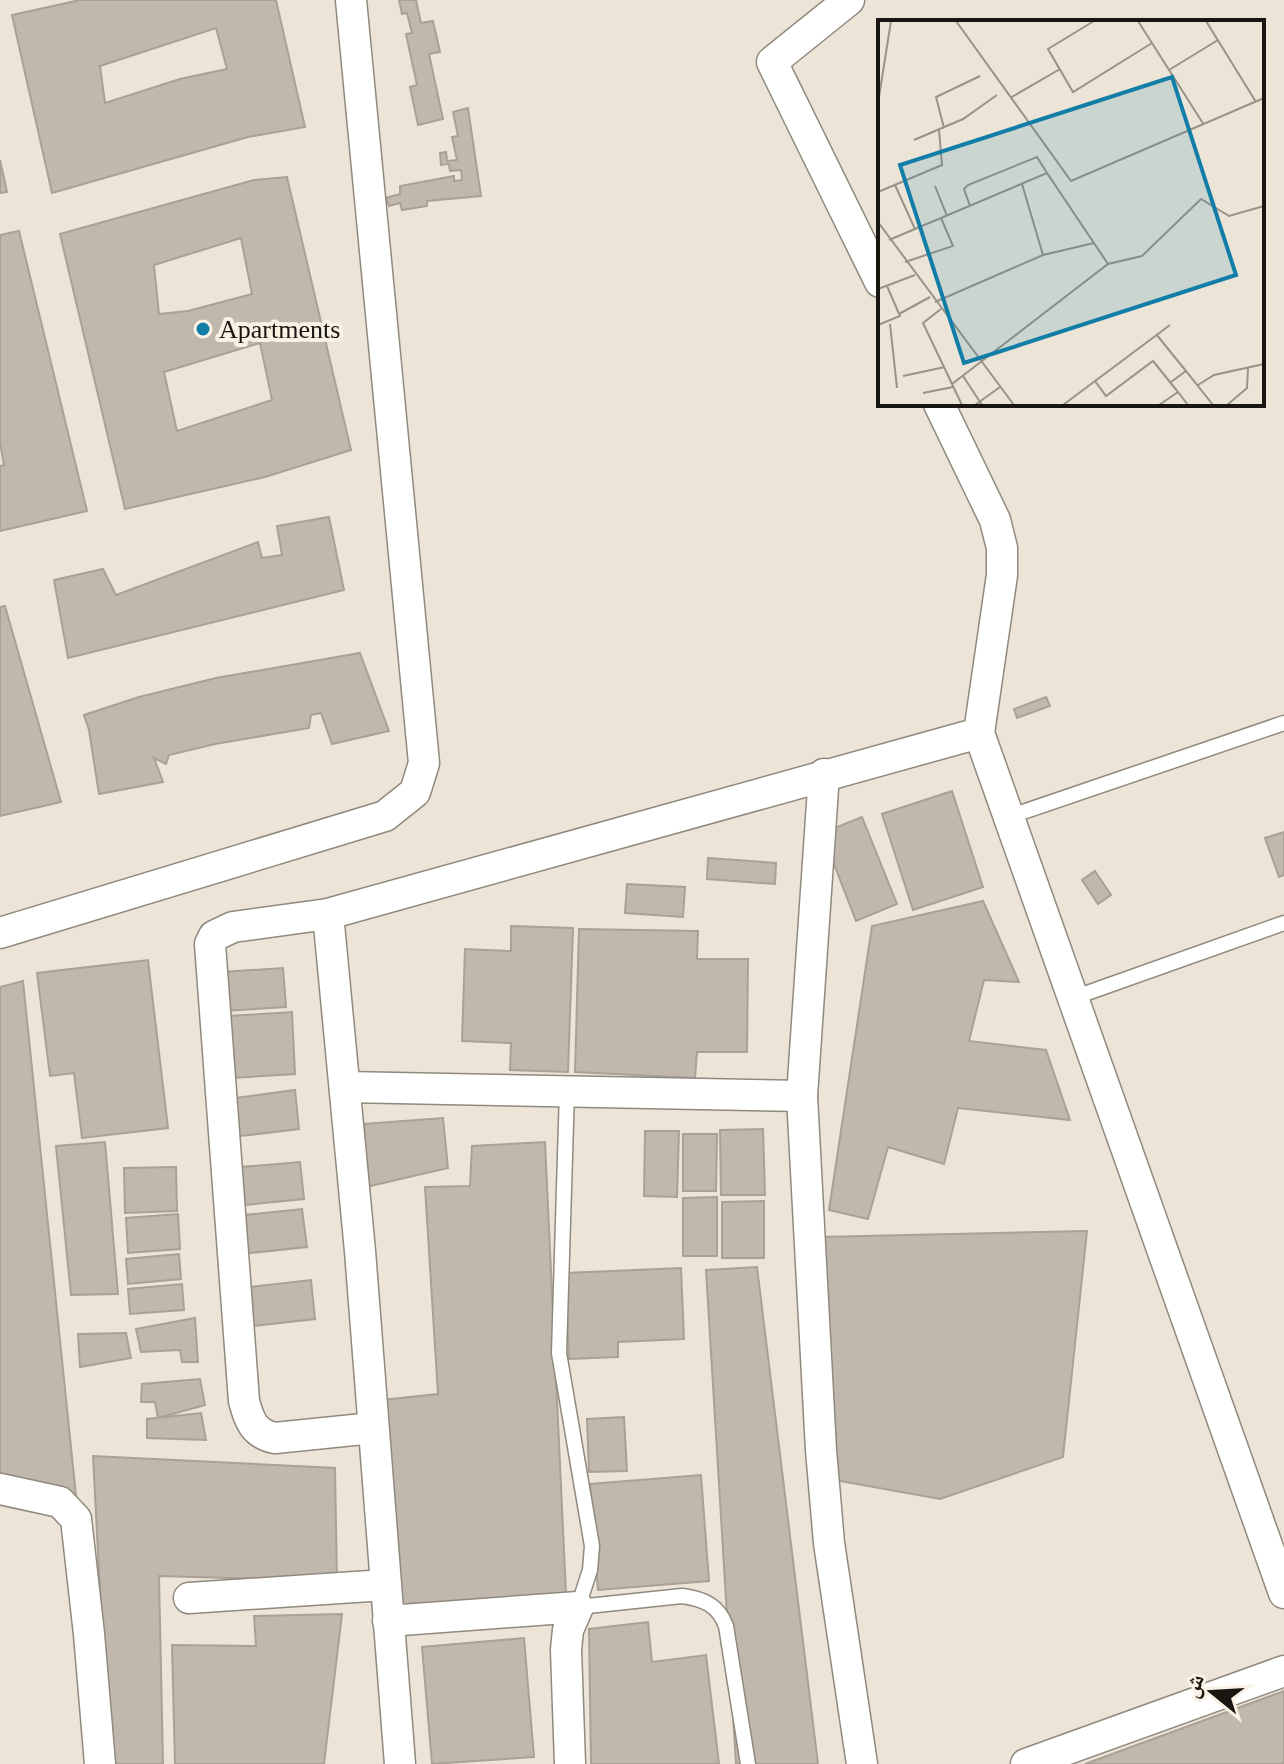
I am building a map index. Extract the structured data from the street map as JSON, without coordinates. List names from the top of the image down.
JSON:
{
  "places": ["Apartments"],
  "north": "left"
}
